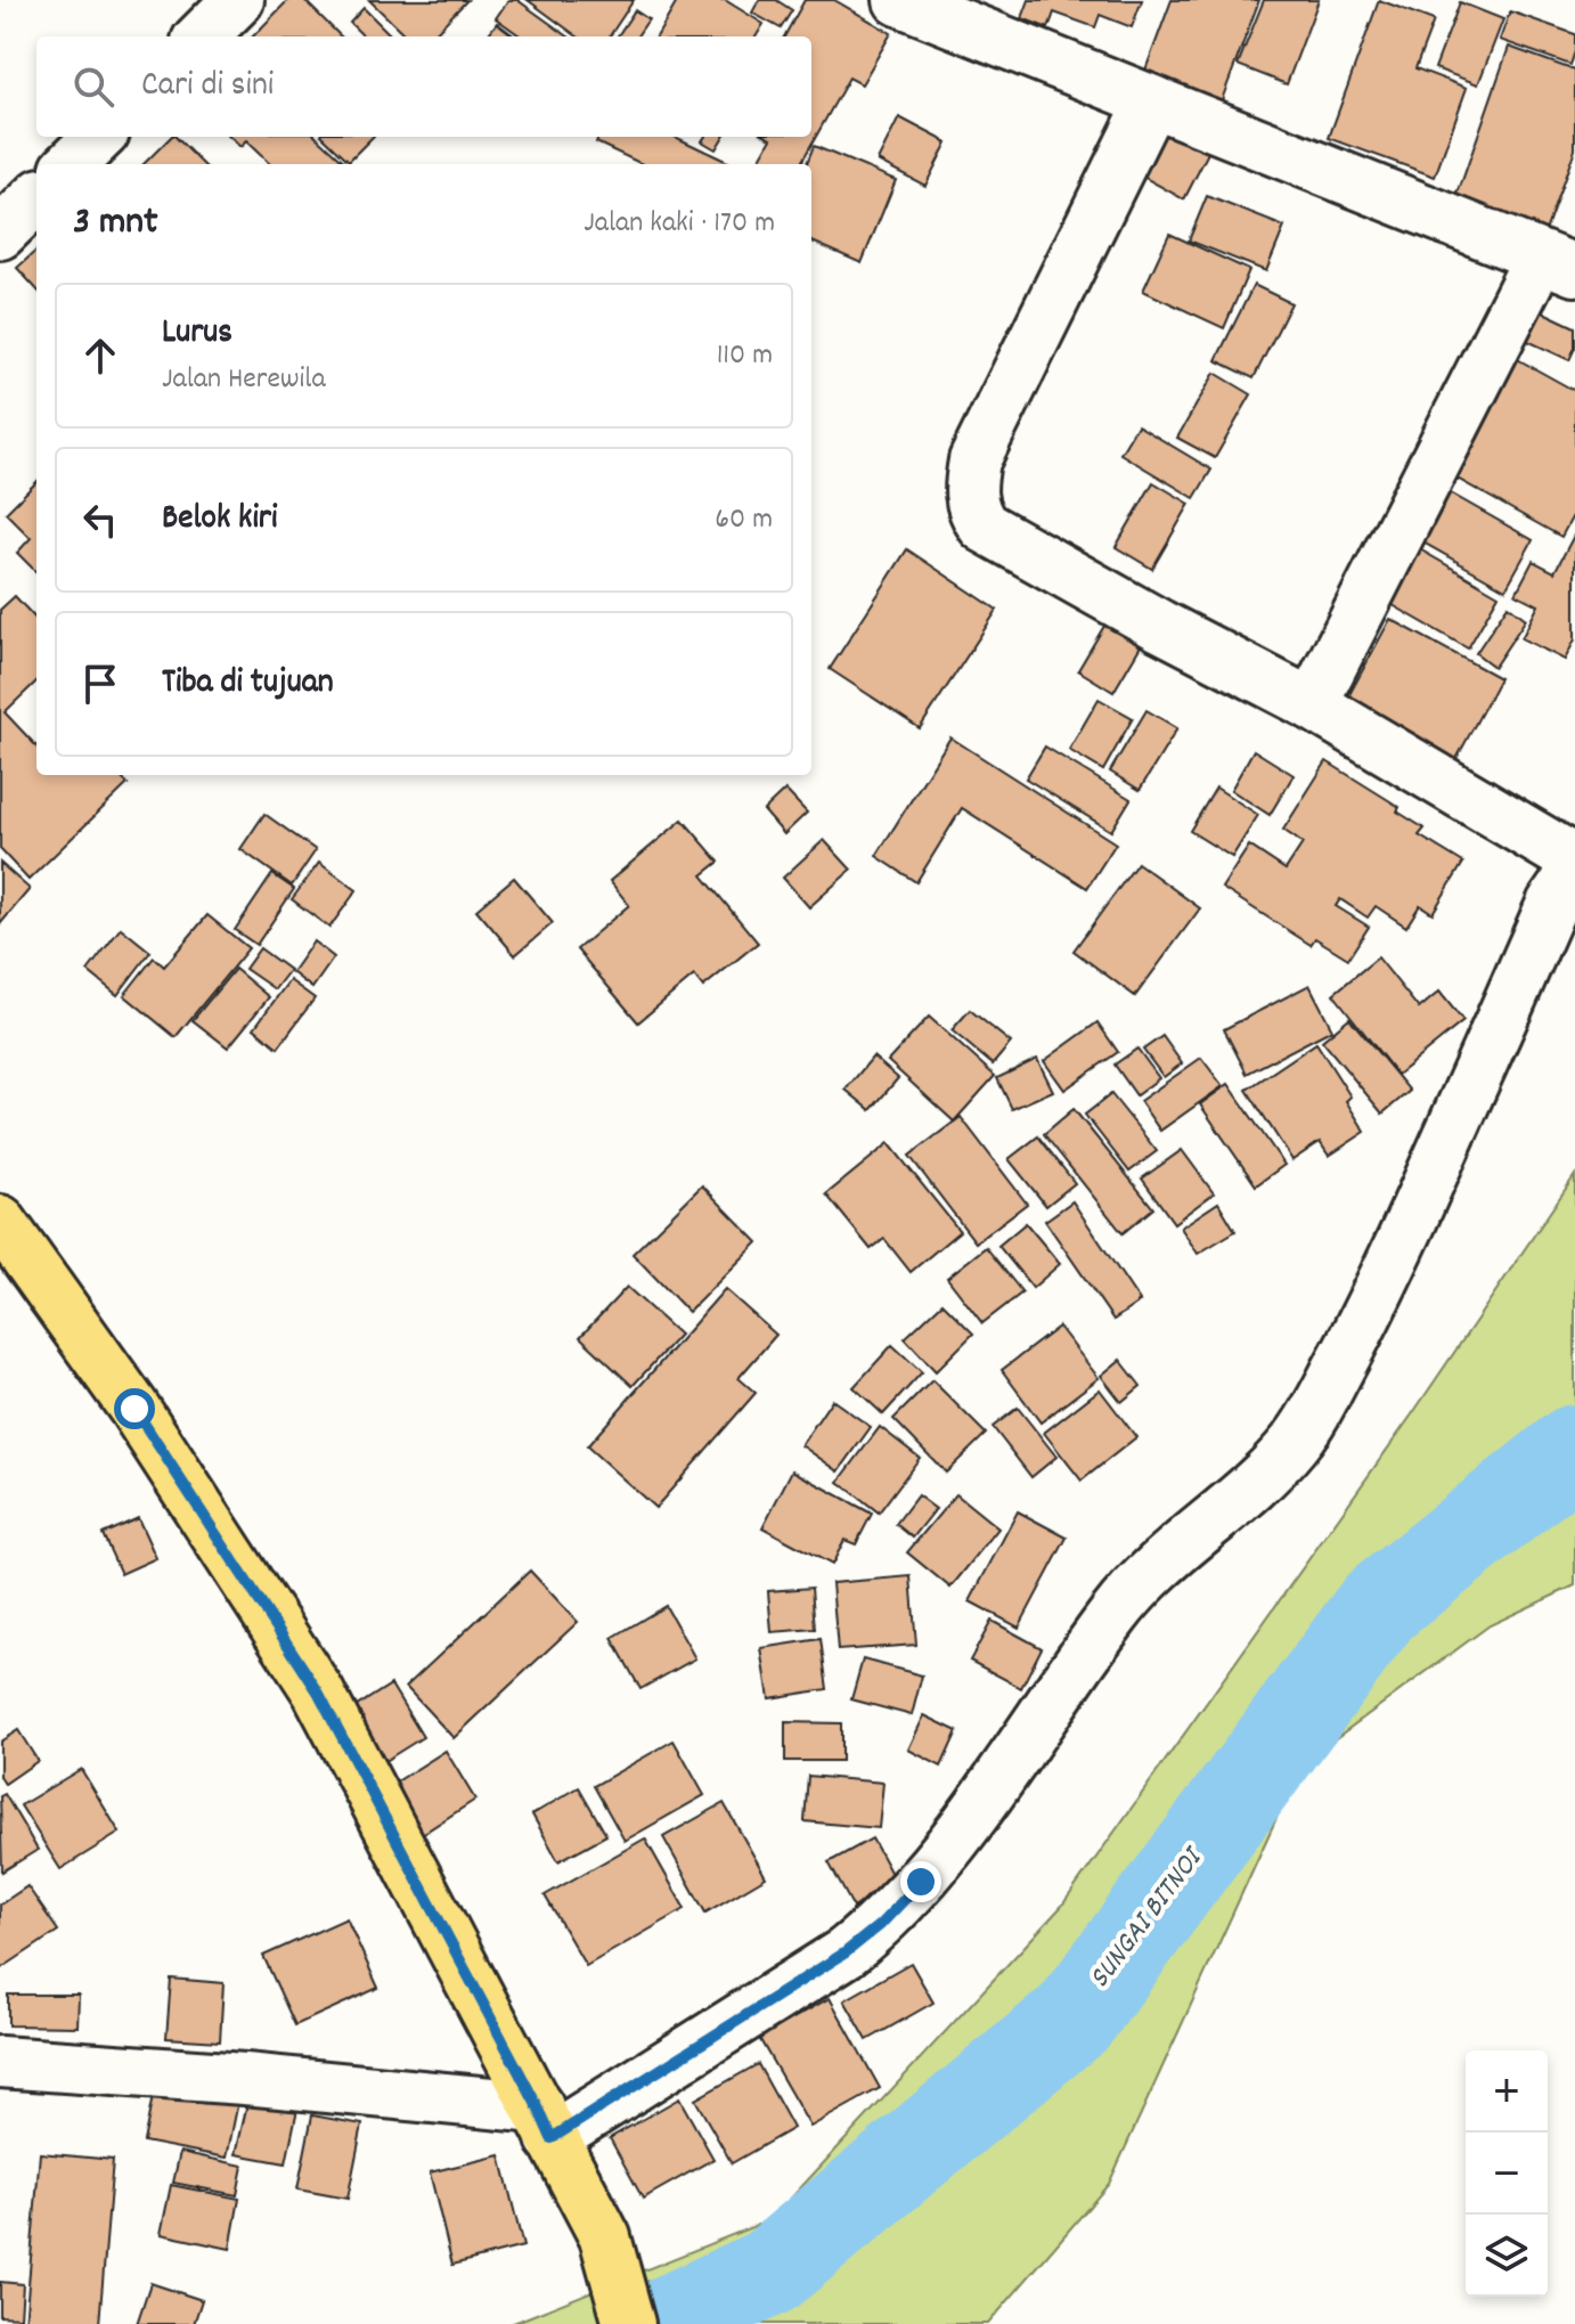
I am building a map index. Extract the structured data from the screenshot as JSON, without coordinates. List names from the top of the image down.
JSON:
{
  "water": ["SUNGAI BITNOI"],
  "page": {
    "search": "Cari di sini",
    "heading": ["3 mnt", "Jalan kaki · 170 m"],
    "list": [
      ["Lurus", "Jalan Herewila", "110 m"],
      ["Belok kiri", "60 m"],
      "Tiba di tujuan"
    ],
    "map_buttons": ["+", "−"]
  }
}
